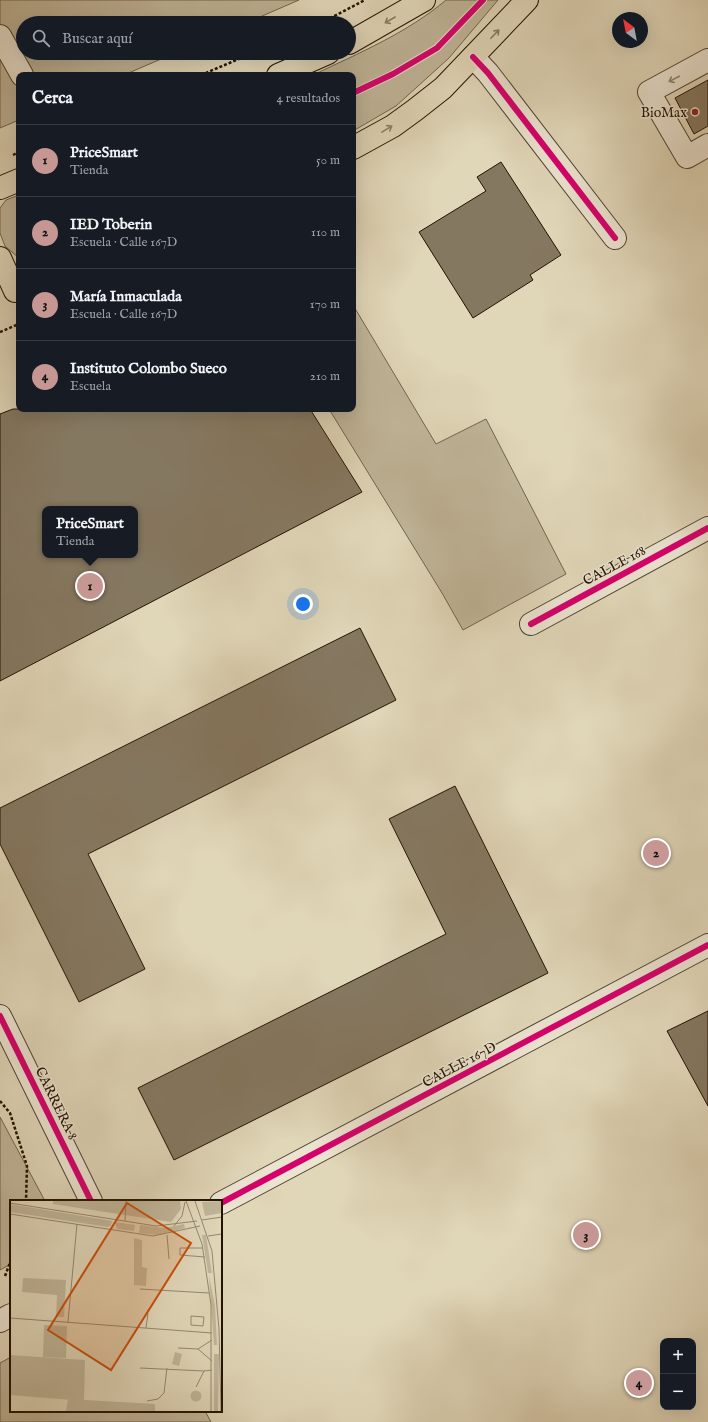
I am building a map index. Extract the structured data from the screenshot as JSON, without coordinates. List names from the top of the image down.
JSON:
{
  "streets": {
    "street": ["CALLE 168", "CALLE 167D", "CARRERA 8"]
  },
  "places": ["BioMax"],
  "north": "top left",
  "page": {
    "search": "Buscar aquí",
    "heading": ["Cerca", "4 resultados"],
    "list": [
      {
        "mark": "1",
        "name": "PriceSmart",
        "note": "Tienda",
        "value": "50 m"
      },
      {
        "mark": "2",
        "name": "IED Toberin",
        "note": "Escuela · Calle 167D",
        "value": "110 m"
      },
      {
        "mark": "3",
        "name": "María Inmaculada",
        "note": "Escuela · Calle 167D",
        "value": "170 m"
      },
      {
        "mark": "4",
        "name": "Instituto Colombo Sueco",
        "note": "Escuela",
        "value": "210 m"
      }
    ],
    "popup": ["PriceSmart", "Tienda"],
    "pins": [
      "1",
      "2",
      "3",
      "4"
    ],
    "map_buttons": ["+", "−"]
  }
}
